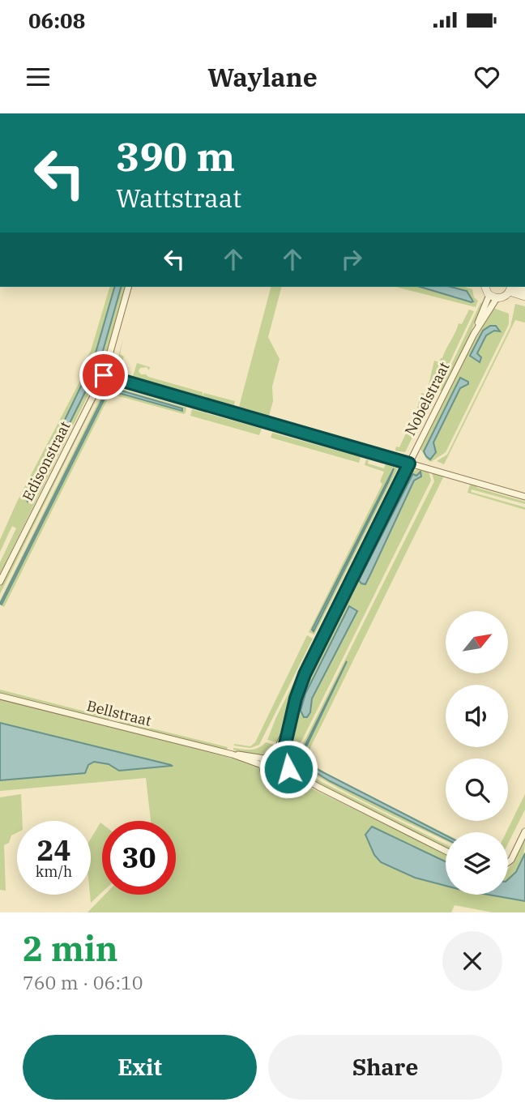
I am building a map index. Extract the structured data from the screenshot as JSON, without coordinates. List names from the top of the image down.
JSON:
{
  "streets": {
    "street": ["Nobelstraat", "Edisonstraat", "Bellstraat"]
  },
  "crossings": [
    ["Nobelstraat", "Bellstraat"]
  ],
  "north": "top right",
  "page": {
    "status": "06:08",
    "header": "Waylane",
    "turn": ["390 m", "Wattstraat"],
    "speed": "24 km/h",
    "limit": "30",
    "heading": ["2 min", "760 m · 06:10"],
    "buttons": ["Exit", "Share"]
  }
}
